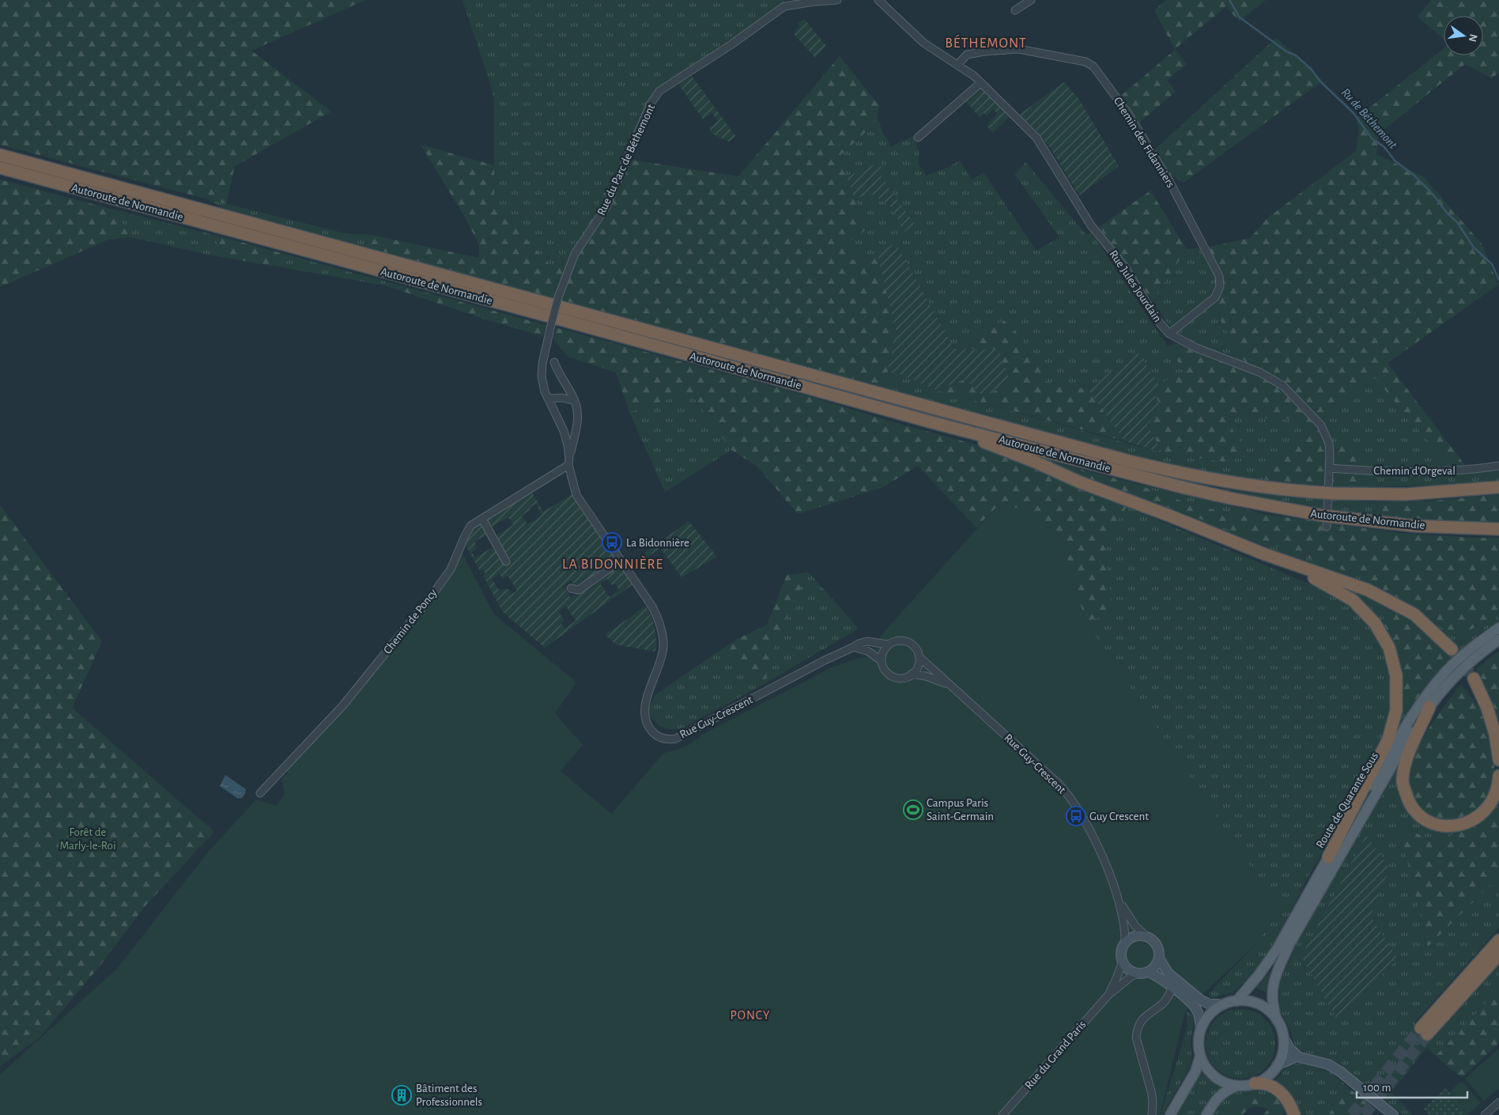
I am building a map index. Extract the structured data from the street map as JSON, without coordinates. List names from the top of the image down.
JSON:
{
  "streets": {
    "highway": ["Autoroute de Normandie"],
    "main road": ["Route de Quarante Sous"],
    "street": [
      "Chemin des Fidanniers",
      "Rue du Parc de Béthemont",
      "Rue Jules Jourdain",
      "Chemin d'Orgeval",
      "Chemin de Poncy",
      "Rue Guy-Crescent",
      "Rue du Grand Paris"
    ]
  },
  "crossings": [
    ["Chemin des Fidanniers", "Rue Jules Jourdain"],
    ["Rue du Parc de Béthemont", "Chemin de Poncy"],
    ["Rue du Parc de Béthemont", "Rue Guy-Crescent"],
    ["Autoroute de Normandie", "Rue Jules Jourdain"],
    ["Rue Jules Jourdain", "Chemin d'Orgeval"],
    ["Rue Guy-Crescent", "Rue du Grand Paris"]
  ],
  "districts": ["BÉTHEMONT", "LA BIDONNIÈRE", "PONCY"],
  "water": ["Ru de Béthemont"],
  "parks": ["Forêt de Marly-le-Roi"],
  "places": {
    "bus stop": ["La Bidonnière", "Guy Crescent"],
    "sports": ["Campus Paris Saint-Germain"],
    "building": ["Bâtiment des Professionnels"]
  },
  "scale_bar": "100 m",
  "north": "right"
}
